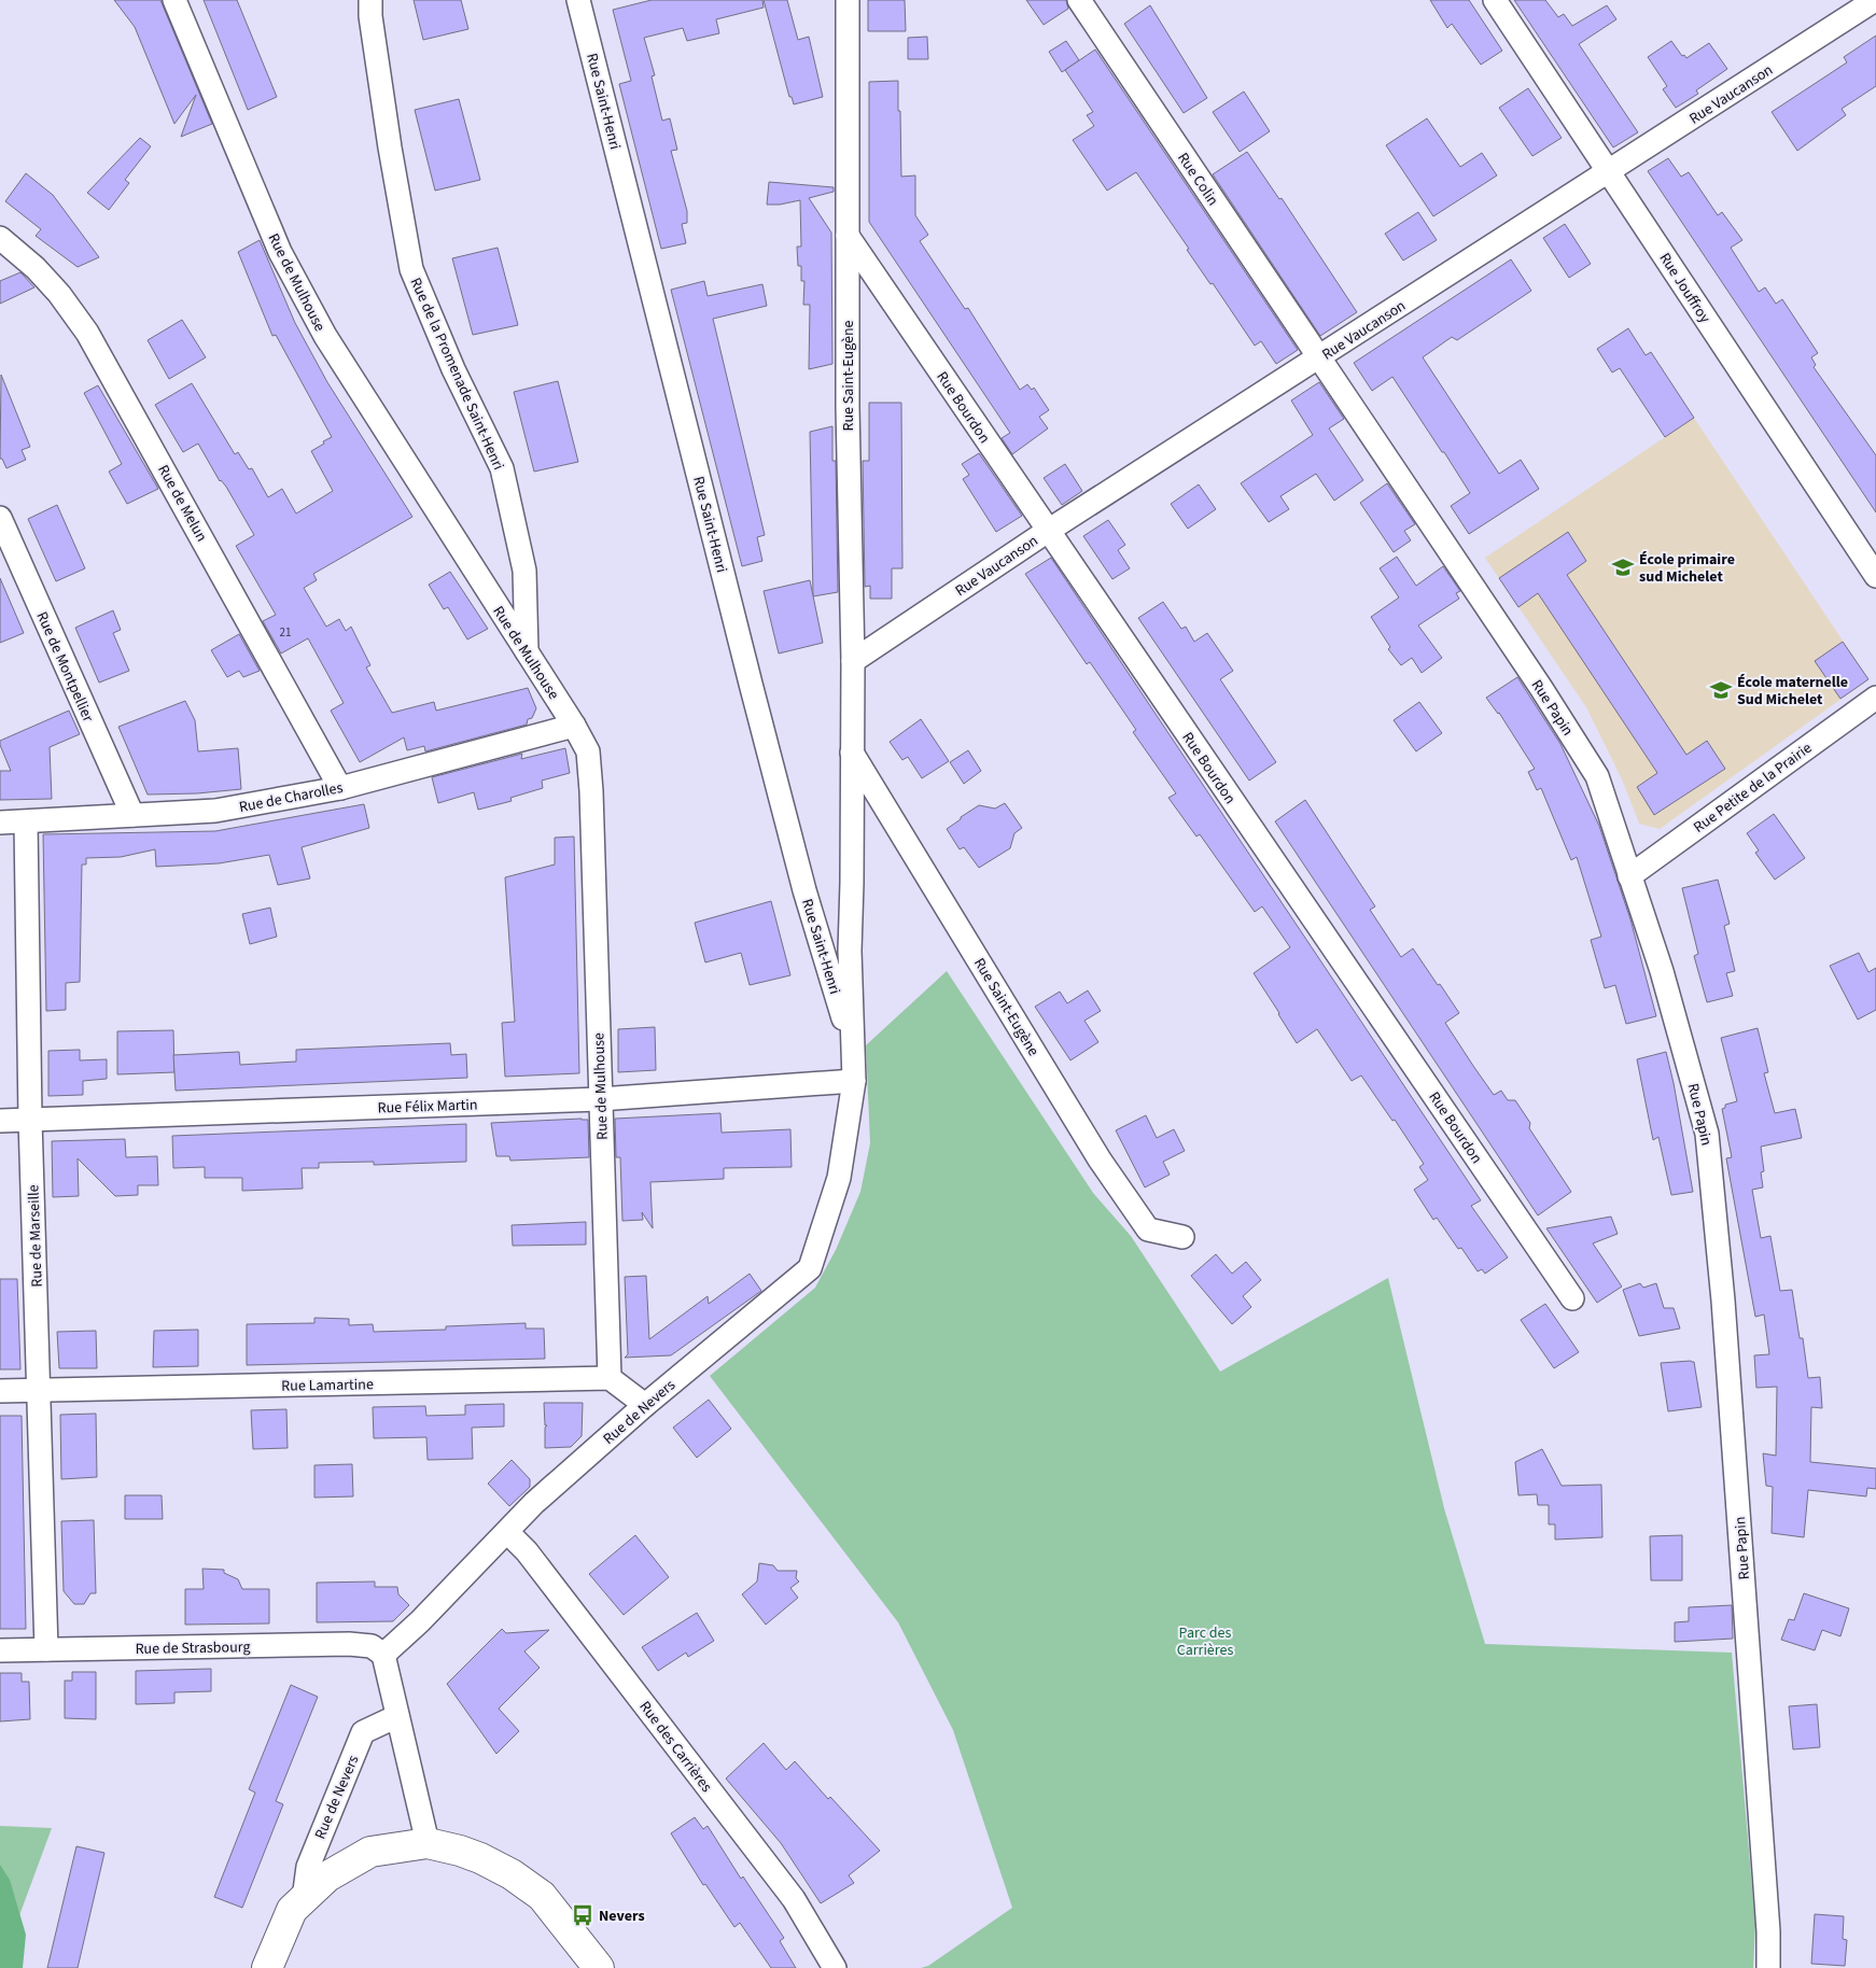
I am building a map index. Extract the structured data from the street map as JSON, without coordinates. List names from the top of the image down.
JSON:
{
  "streets": {
    "main road": ["Rue de Nevers"],
    "street": [
      "Rue Vaucanson",
      "Rue Saint-Henri",
      "Rue Colin",
      "Rue de Mulhouse",
      "Rue Jouffroy",
      "Rue de la Promenade Saint-Henri",
      "Rue Saint-Eugène",
      "Rue Bourdon",
      "Rue de Melun",
      "Rue de Montpellier",
      "Rue Papin",
      "Rue Petite de la Prairie",
      "Rue de Charolles",
      "Rue Félix Martin",
      "Rue de Marseille",
      "Rue Lamartine",
      "Rue de Strasbourg",
      "Rue des Carrières"
    ]
  },
  "crossings": [
    ["Rue Vaucanson", "Rue Colin"],
    ["Rue Vaucanson", "Rue Jouffroy"],
    ["Rue Vaucanson", "Rue Saint-Eugène"],
    ["Rue Vaucanson", "Rue Bourdon"],
    ["Rue Vaucanson", "Rue Papin"],
    ["Rue Saint-Henri", "Rue Saint-Eugène"],
    ["Rue Colin", "Rue Papin"],
    ["Rue de Mulhouse", "Rue de la Promenade Saint-Henri"],
    ["Rue de Mulhouse", "Rue de Charolles"],
    ["Rue de Mulhouse", "Rue Félix Martin"],
    ["Rue de Mulhouse", "Rue Lamartine"],
    ["Rue Saint-Eugène", "Rue Bourdon"],
    ["Rue Saint-Eugène", "Rue Félix Martin"],
    ["Rue Saint-Eugène", "Rue de Nevers"],
    ["Rue de Melun", "Rue de Charolles"],
    ["Rue de Montpellier", "Rue de Charolles"],
    ["Rue Papin", "Rue Petite de la Prairie"],
    ["Rue de Charolles", "Rue de Marseille"],
    ["Rue Félix Martin", "Rue de Marseille"],
    ["Rue Félix Martin", "Rue de Nevers"],
    ["Rue de Marseille", "Rue Lamartine"],
    ["Rue de Marseille", "Rue de Strasbourg"],
    ["Rue de Nevers", "Rue de Strasbourg"],
    ["Rue de Nevers", "Rue des Carrières"]
  ],
  "parks": ["Parc des Carrières"],
  "places": {
    "school or university": ["École primaire sud Michelet", "École maternelle Sud Michelet"],
    "bus stop": ["Nevers"]
  },
  "house_numbers": ["21"]
}
